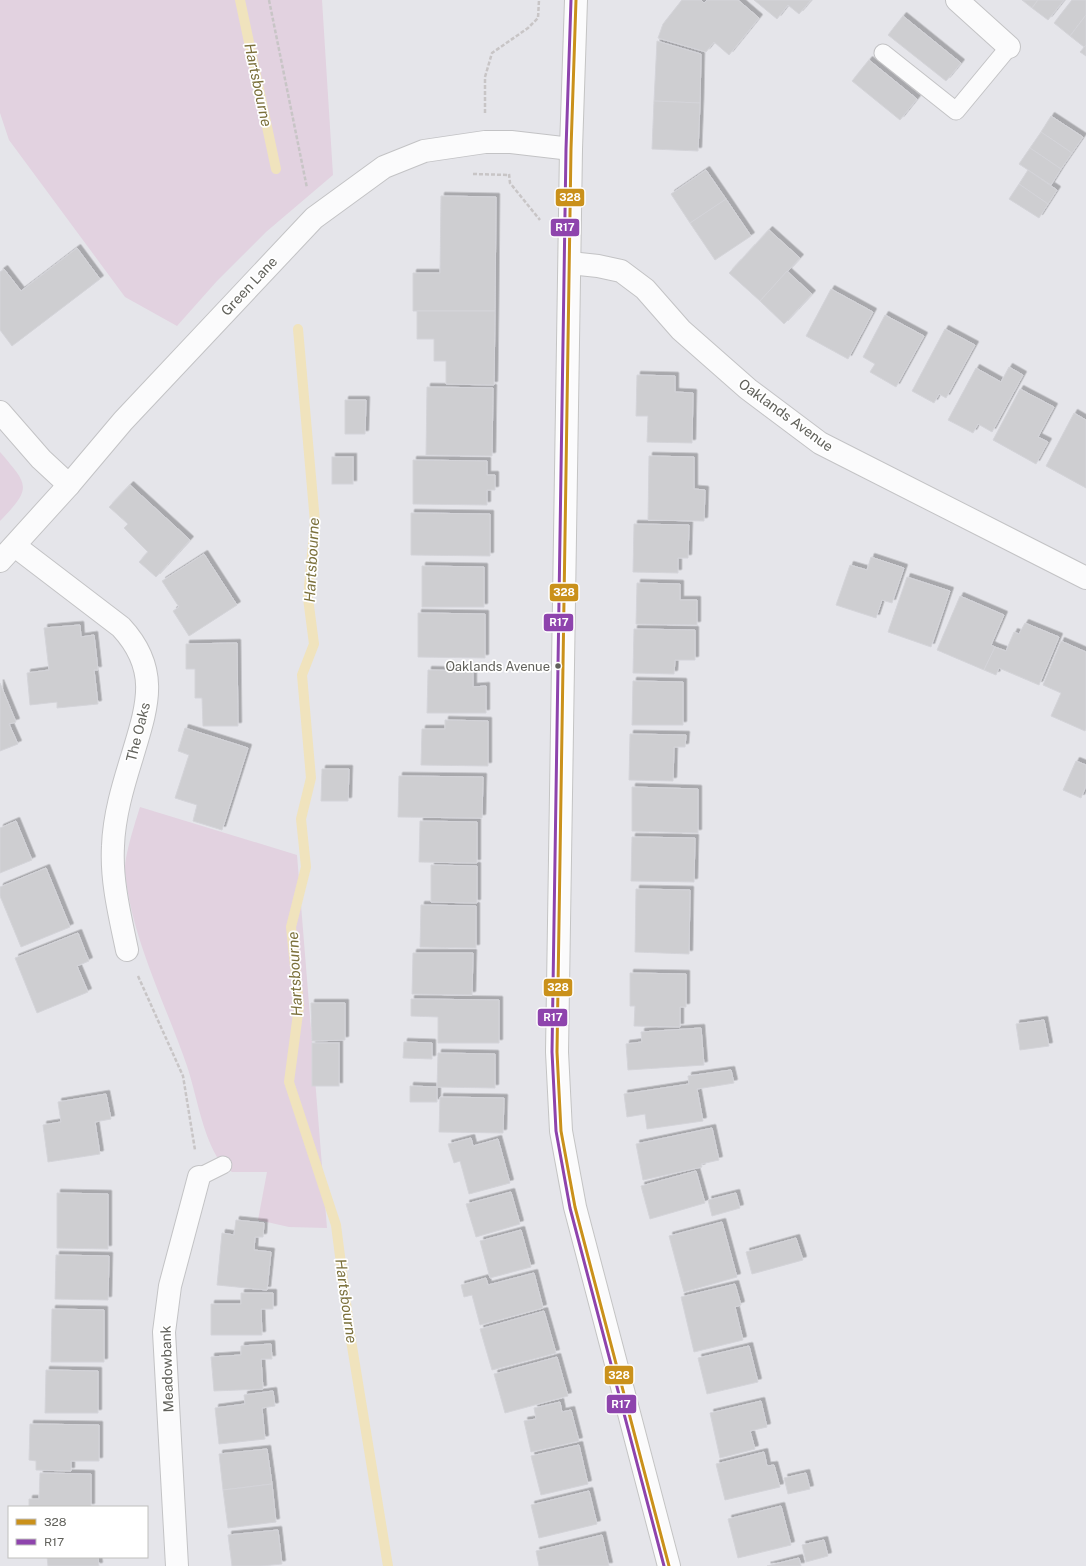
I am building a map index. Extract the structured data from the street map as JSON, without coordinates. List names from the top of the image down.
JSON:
{
  "streets": {
    "street": [
      "Green Lane",
      "Oaklands Avenue",
      "The Oaks",
      "Meadowbank"
    ]
  },
  "crossings": [
    ["Green Lane", "The Oaks"]
  ],
  "water": ["Hartsbourne"],
  "places": ["Oaklands Avenue"],
  "lines": ["transit line 328", "transit line R17"],
  "legend": ["328", "R17"]
}
